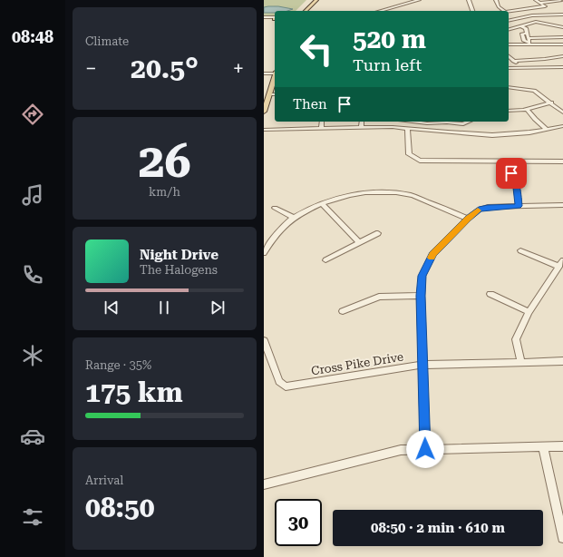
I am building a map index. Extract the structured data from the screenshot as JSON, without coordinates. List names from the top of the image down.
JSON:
{
  "streets": {
    "street": ["Cross Pike Drive"]
  },
  "page": {
    "tabs": "08:48",
    "tile": [
      "Climate",
      ["26", "km/h"],
      ["Range · 35%", "175 km"],
      ["Arrival", "08:50"]
    ],
    "turn": ["520 m", "Turn left"],
    "heat": ["−", "20.5°", "+"],
    "then": "Then",
    "song": ["Night Drive", "The Halogens"],
    "limit": "30",
    "trip": "08:50 · 2 min · 610 m"
  }
}
